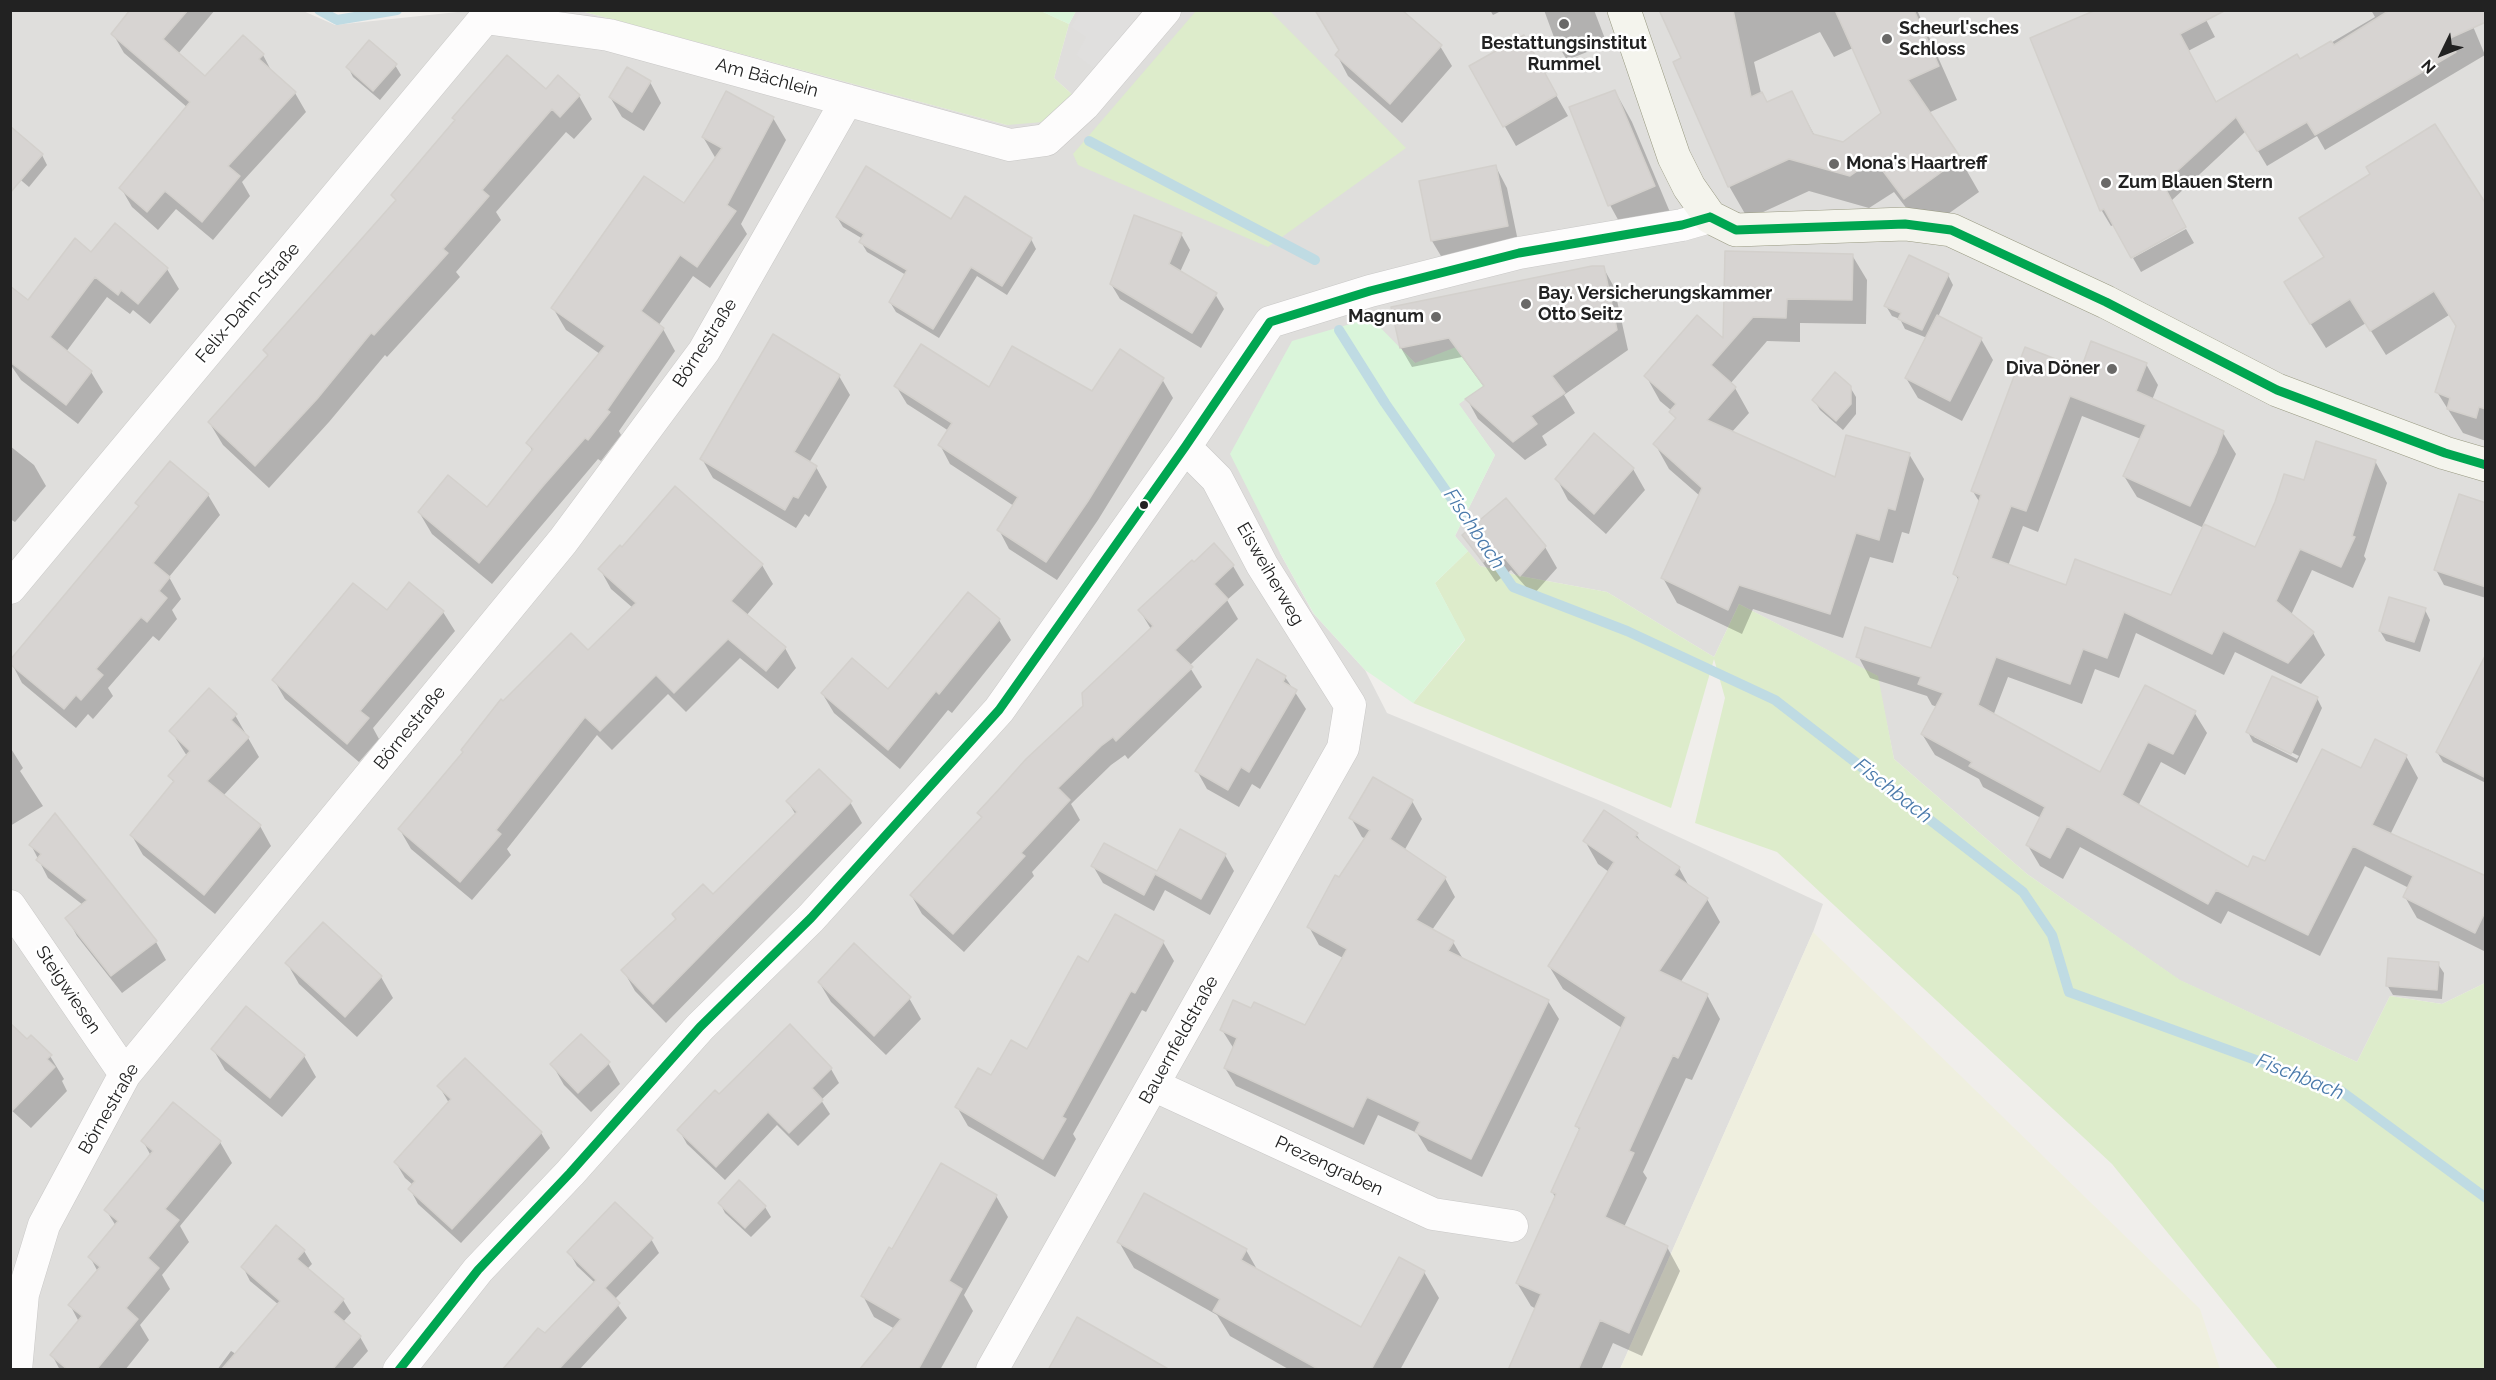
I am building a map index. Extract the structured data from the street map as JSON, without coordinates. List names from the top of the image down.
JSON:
{
  "streets": {
    "street": [
      "Am Bächlein",
      "Felix-Dahn-Straße",
      "Börnestraße",
      "Eisweiherweg",
      "Steigwiesen",
      "Bauernfeldstraße",
      "Prezengraben"
    ]
  },
  "crossings": [
    ["Am Bächlein", "Felix-Dahn-Straße"],
    ["Am Bächlein", "Börnestraße"],
    ["Börnestraße", "Steigwiesen"],
    ["Eisweiherweg", "Bauernfeldstraße"],
    ["Bauernfeldstraße", "Prezengraben"]
  ],
  "water": ["Fischbach"],
  "places": [
    "Bestattungsinstitut Rummel",
    "Scheurl'sches Schloss",
    "Mona's Haartreff",
    "Zum Blauen Stern",
    "Bay. Versicherungskammer Otto Seitz",
    "Magnum",
    "Diva Döner"
  ],
  "north": "bottom left"
}
